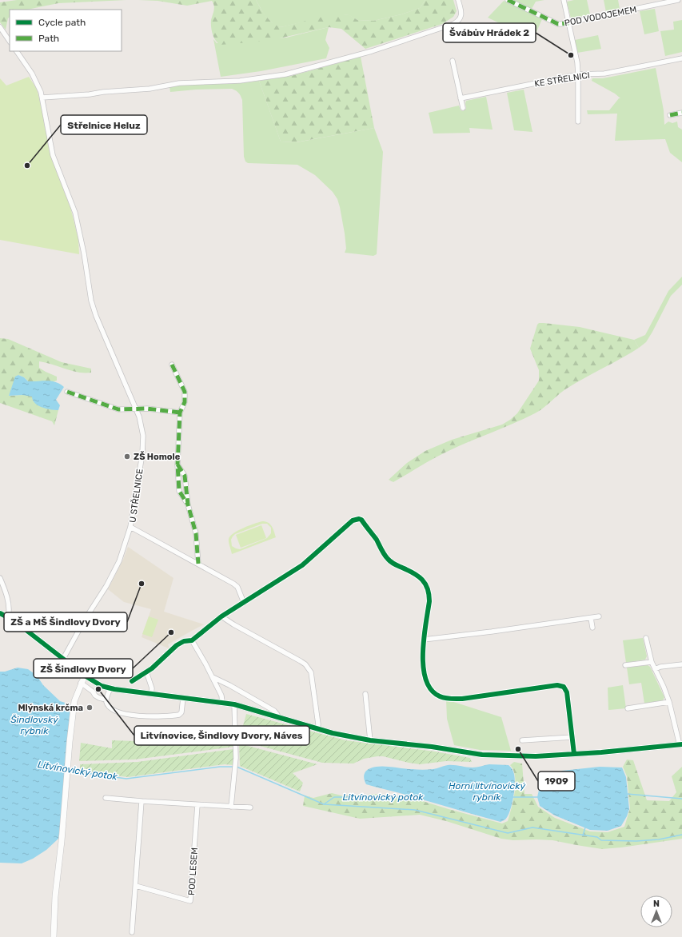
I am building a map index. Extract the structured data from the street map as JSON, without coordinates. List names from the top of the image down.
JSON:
{
  "streets": {
    "street": [
      "POD VODOJEMEM",
      "KE STŘELNICI",
      "U STŘELNICE",
      "POD LESEM"
    ]
  },
  "water": ["Šindlovský rybník", "Litvínovický potok", "Horní litvínovický rybník"],
  "places": [
    "Švábův Hrádek 2",
    "Střelnice Heluz",
    "ZŠ Homole",
    "ZŠ a MŠ Šindlovy Dvory",
    "ZŠ Šindlovy Dvory",
    "Litvínovice, Šindlovy Dvory, Náves",
    "Mlýnská krčma",
    "1909"
  ],
  "legend": ["Cycle path", "Path"],
  "north": "top"
}
